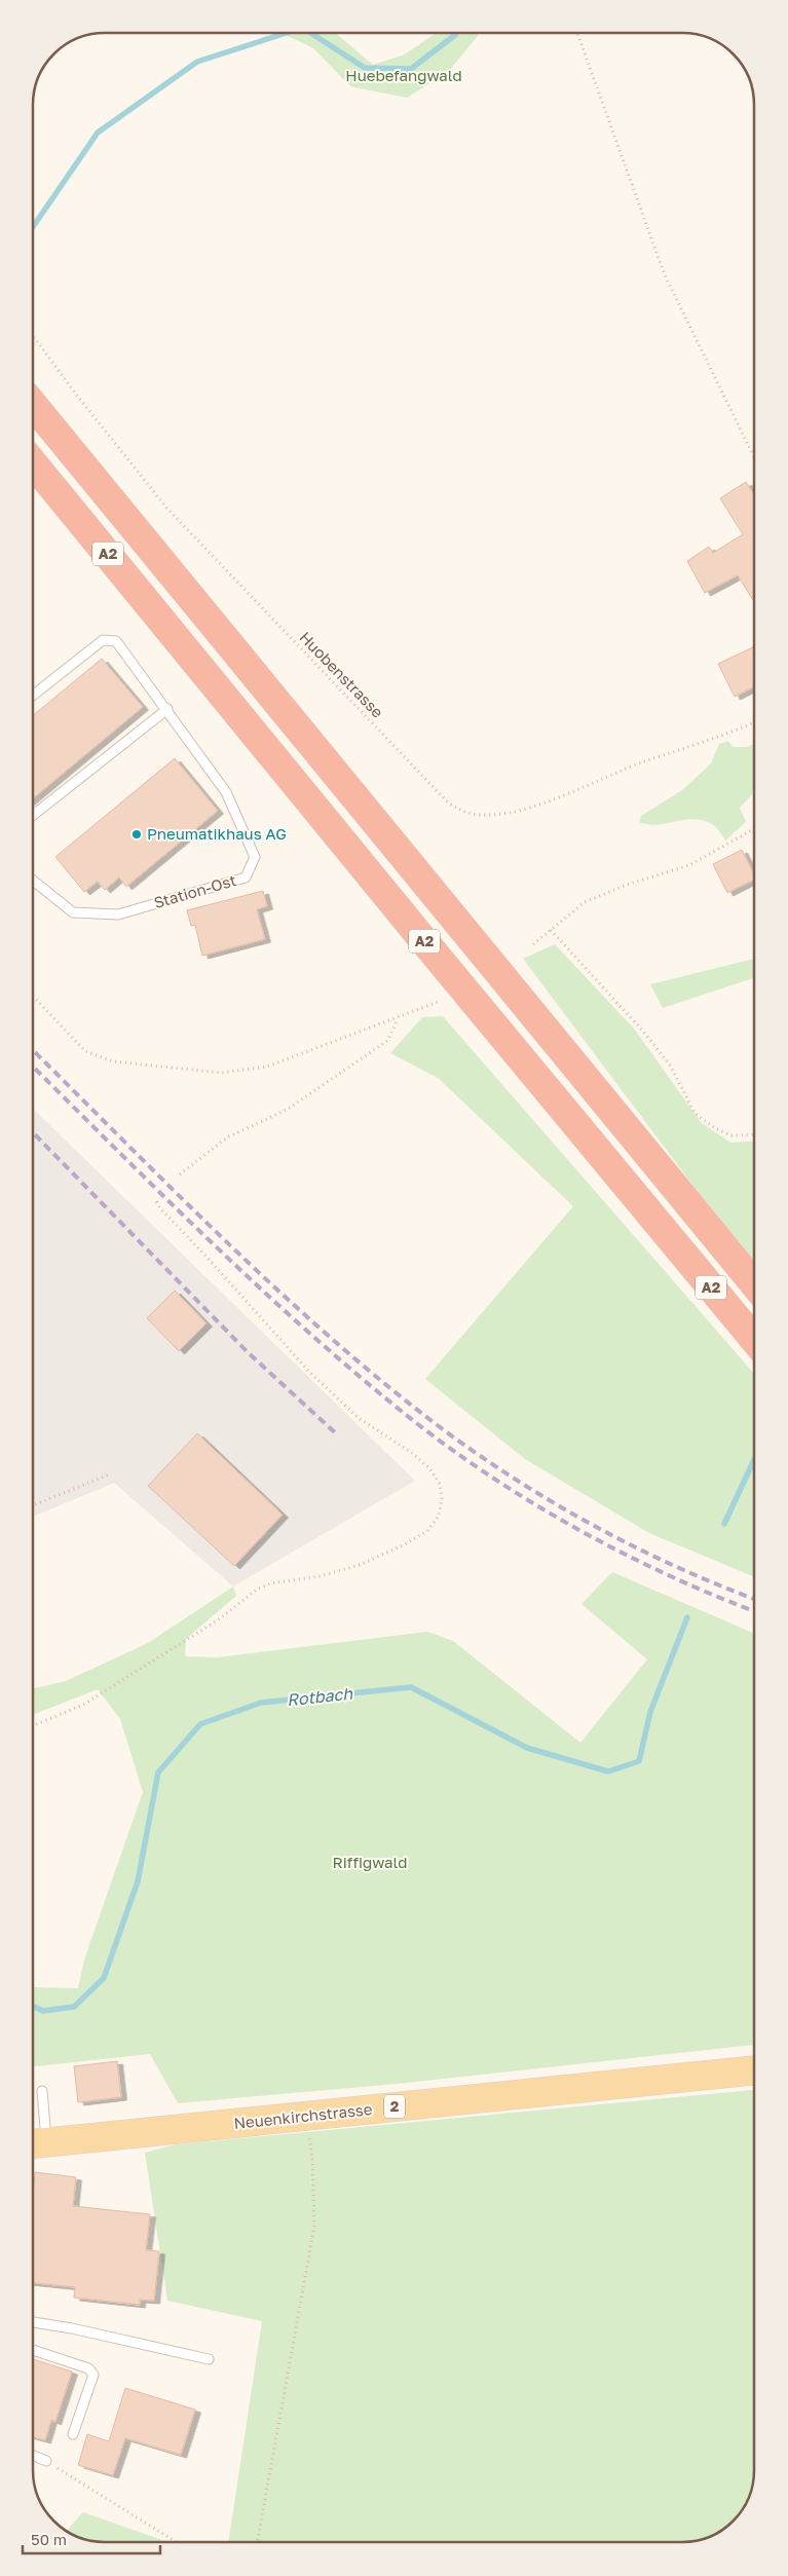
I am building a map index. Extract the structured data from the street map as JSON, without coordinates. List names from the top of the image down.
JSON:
{
  "streets": {
    "highway": ["A2"],
    "main road": ["2", "Neuenkirchstrasse"],
    "lane": ["Station-Ost"],
    "path": ["Huobenstrasse"]
  },
  "water": ["Rotbach"],
  "parks": ["Huebefangwald", "Riffigwald"],
  "places": ["Pneumatikhaus AG"],
  "scale_bar": "50 m"
}
